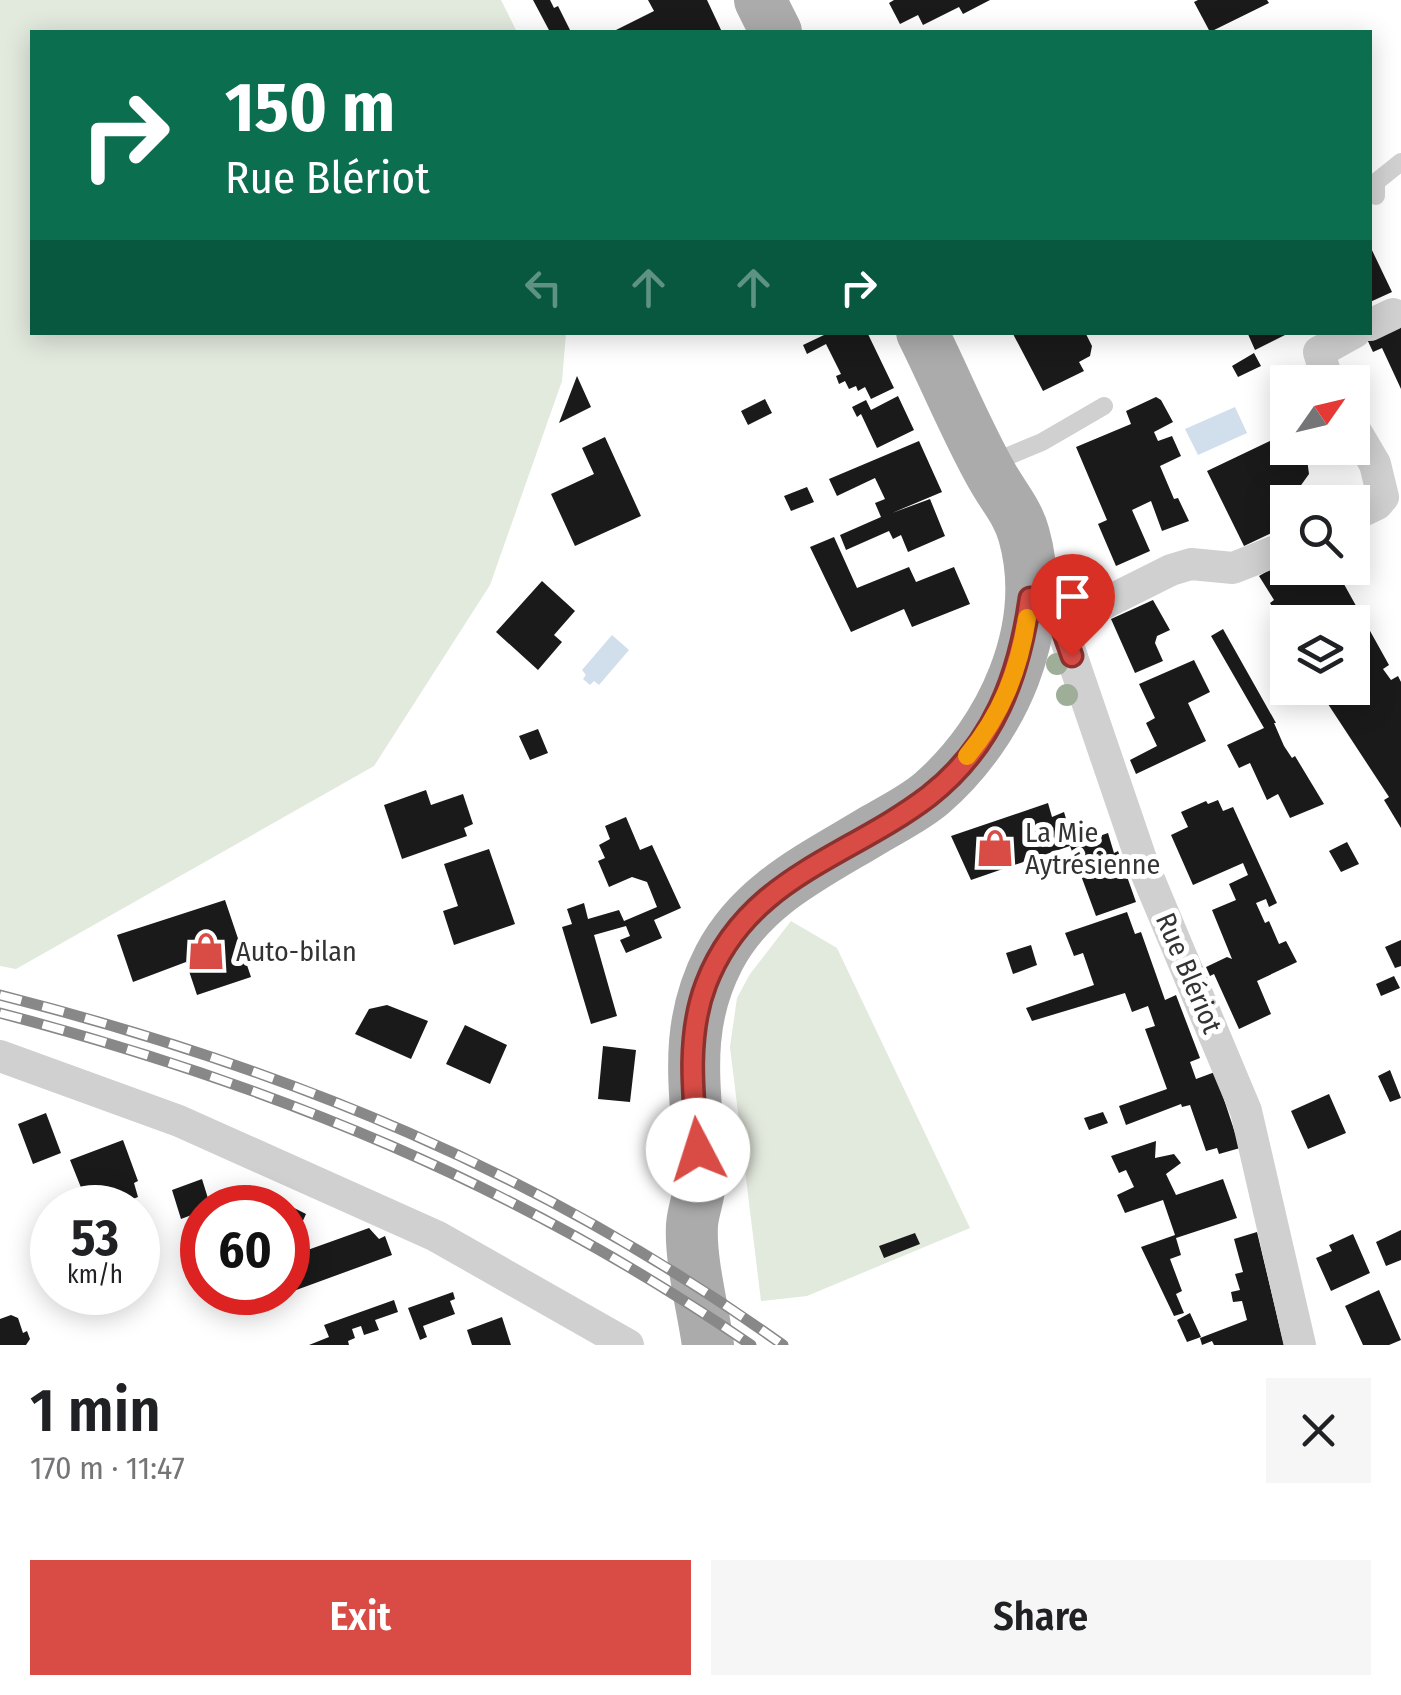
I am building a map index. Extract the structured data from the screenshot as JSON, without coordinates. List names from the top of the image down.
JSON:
{
  "streets": {
    "street": ["Rue Blériot"]
  },
  "places": {
    "shop": ["La Mie Aytrésienne", "Auto-bilan"]
  },
  "north": "top right",
  "page": {
    "turn": ["150 m", "Rue Blériot"],
    "speed": "53 km/h",
    "limit": "60",
    "heading": ["1 min", "170 m · 11:47"],
    "buttons": ["Exit", "Share"]
  }
}
